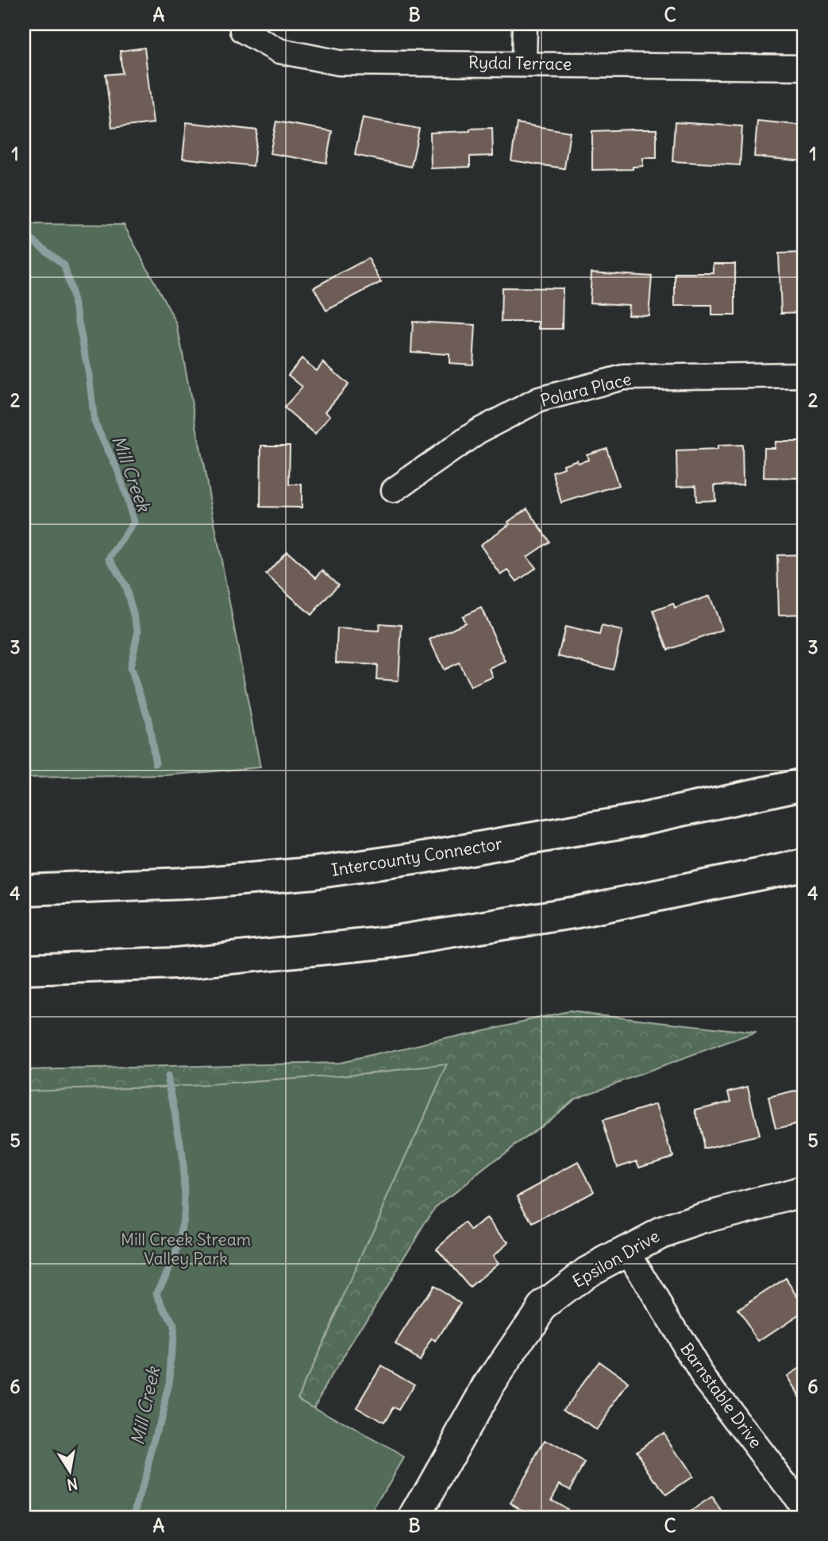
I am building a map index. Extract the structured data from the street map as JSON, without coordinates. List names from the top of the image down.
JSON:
{
  "streets": {
    "highway": ["Intercounty Connector"],
    "street": [
      "Rydal Terrace",
      "Polara Place",
      "Epsilon Drive",
      "Barnstable Drive"
    ]
  },
  "crossings": [
    ["Epsilon Drive", "Barnstable Drive"]
  ],
  "water": ["Mill Creek"],
  "parks": ["Mill Creek Stream Valley Park"],
  "north": "bottom",
  "grid": {
    "columns": ["A", "B", "C"],
    "rows": [
      "1",
      "2",
      "3",
      "4",
      "5",
      "6"
    ]
  }
}
